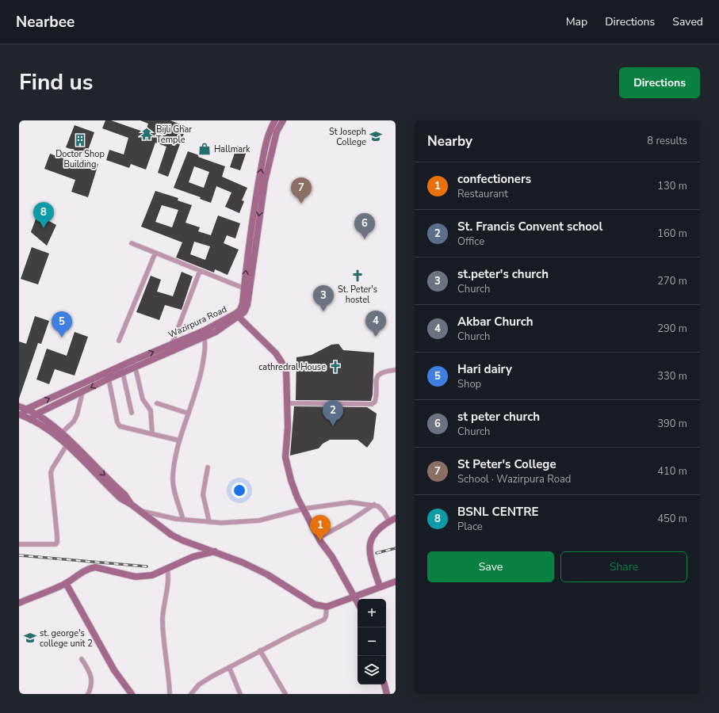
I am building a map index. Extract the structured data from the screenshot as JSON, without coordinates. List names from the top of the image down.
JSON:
{
  "streets": {
    "main road": ["Wazirpura Road"]
  },
  "places": {
    "temple": ["Bijli Ghar Temple"],
    "school or university": ["St Joseph College", "st. george's college unit 2"],
    "building": ["Doctor Shop Building"],
    "shop": ["Hallmark"],
    "church": ["St. Peter's hostel", "cathredral House"]
  },
  "page": {
    "header": "Nearbee",
    "nav": ["Map", "Directions", "Saved"],
    "title": "Find us",
    "buttons": [
      "Directions",
      ["Save", "Share"]
    ],
    "heading": ["Nearby", "8 results"],
    "list": [
      {
        "mark": "1",
        "name": "confectioners",
        "note": "Restaurant",
        "value": "130 m"
      },
      {
        "mark": "2",
        "name": "St. Francis Convent school",
        "note": "Office",
        "value": "160 m"
      },
      {
        "mark": "3",
        "name": "st.peter's church",
        "note": "Church",
        "value": "270 m"
      },
      {
        "mark": "4",
        "name": "Akbar Church",
        "note": "Church",
        "value": "290 m"
      },
      {
        "mark": "5",
        "name": "Hari dairy",
        "note": "Shop",
        "value": "330 m"
      },
      {
        "mark": "6",
        "name": "st peter church",
        "note": "Church",
        "value": "390 m"
      },
      {
        "mark": "7",
        "name": "St Peter's College",
        "note": "School · Wazirpura Road",
        "value": "410 m"
      },
      {
        "mark": "8",
        "name": "BSNL CENTRE",
        "note": "Place",
        "value": "450 m"
      }
    ],
    "pins": [
      "7",
      "8",
      "6",
      "3",
      "4",
      "5",
      "2",
      "1"
    ],
    "map_buttons": ["+", "−"]
  }
}
